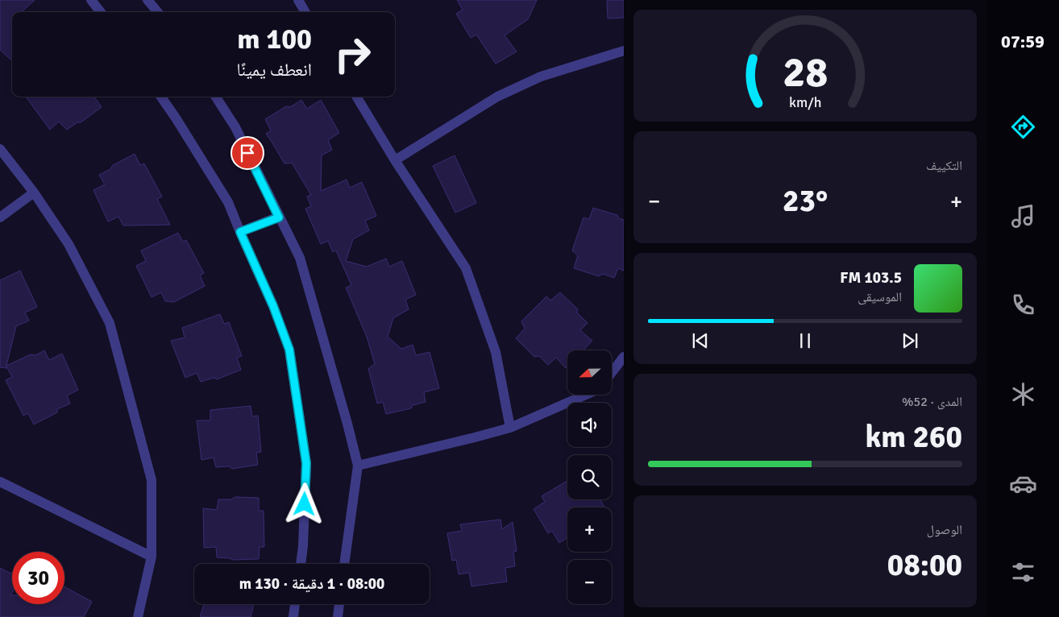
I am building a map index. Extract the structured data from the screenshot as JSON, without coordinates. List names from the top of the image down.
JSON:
{
  "north": "left",
  "page": {
    "tabs": "07:59",
    "turn": ["100 m", "انعطف يمينًا"],
    "tile": [
      "التكييف",
      ["المدى · 52%", "260 km"],
      ["الوصول", "08:00"]
    ],
    "heat": ["−", "23°", "+"],
    "song": ["103.5 FM", "الموسيقى"],
    "map_buttons": ["+", "−"],
    "limit": "30",
    "trip": "08:00 · 1 دقيقة · 130 m",
    "gauge": ["28", "km/h"]
  }
}
